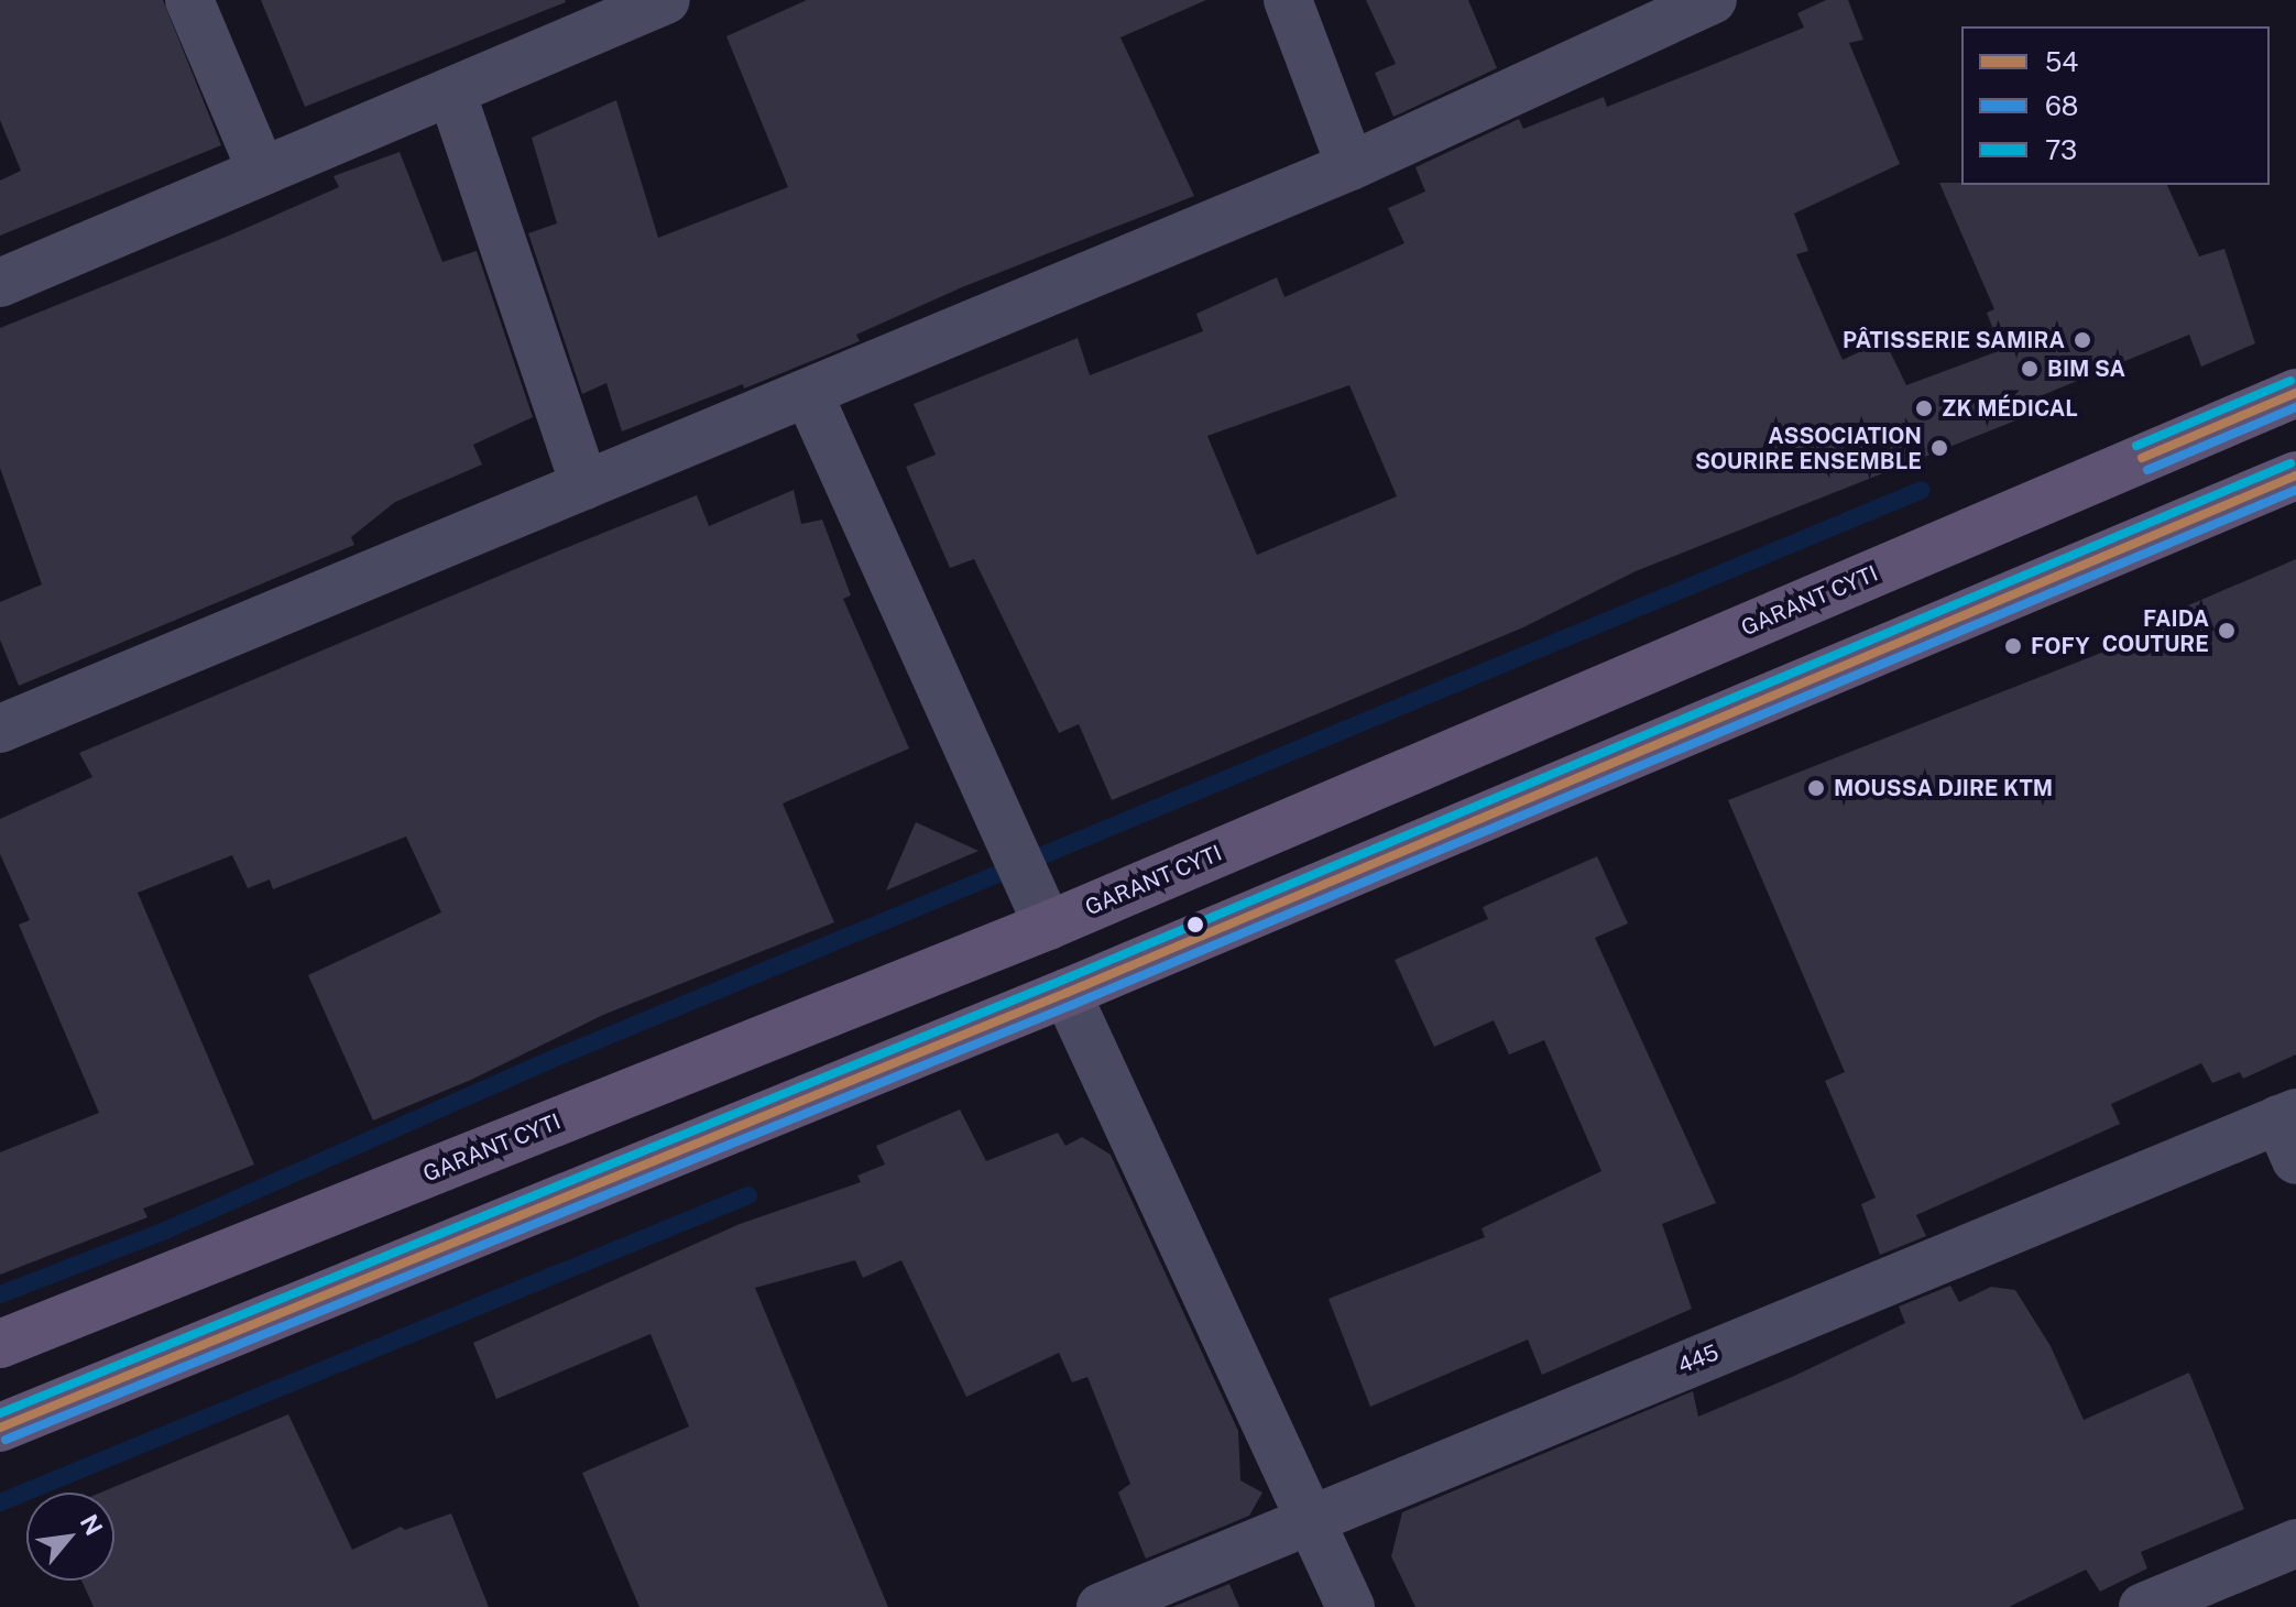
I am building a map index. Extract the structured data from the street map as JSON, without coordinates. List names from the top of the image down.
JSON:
{
  "streets": {
    "main road": ["GARANT CYTI"],
    "street": ["445"]
  },
  "places": [
    "PÂTISSERIE SAMIRA",
    "BIM SA",
    "ZK MÉDICAL",
    "ASSOCIATION SOURIRE ENSEMBLE",
    "FAIDA COUTURE",
    "FOFY",
    "MOUSSA DJIRE KTM"
  ],
  "lines": ["transit line 73", "transit line 54", "transit line 68"],
  "legend": ["54", "68", "73"],
  "north": "top right"
}
